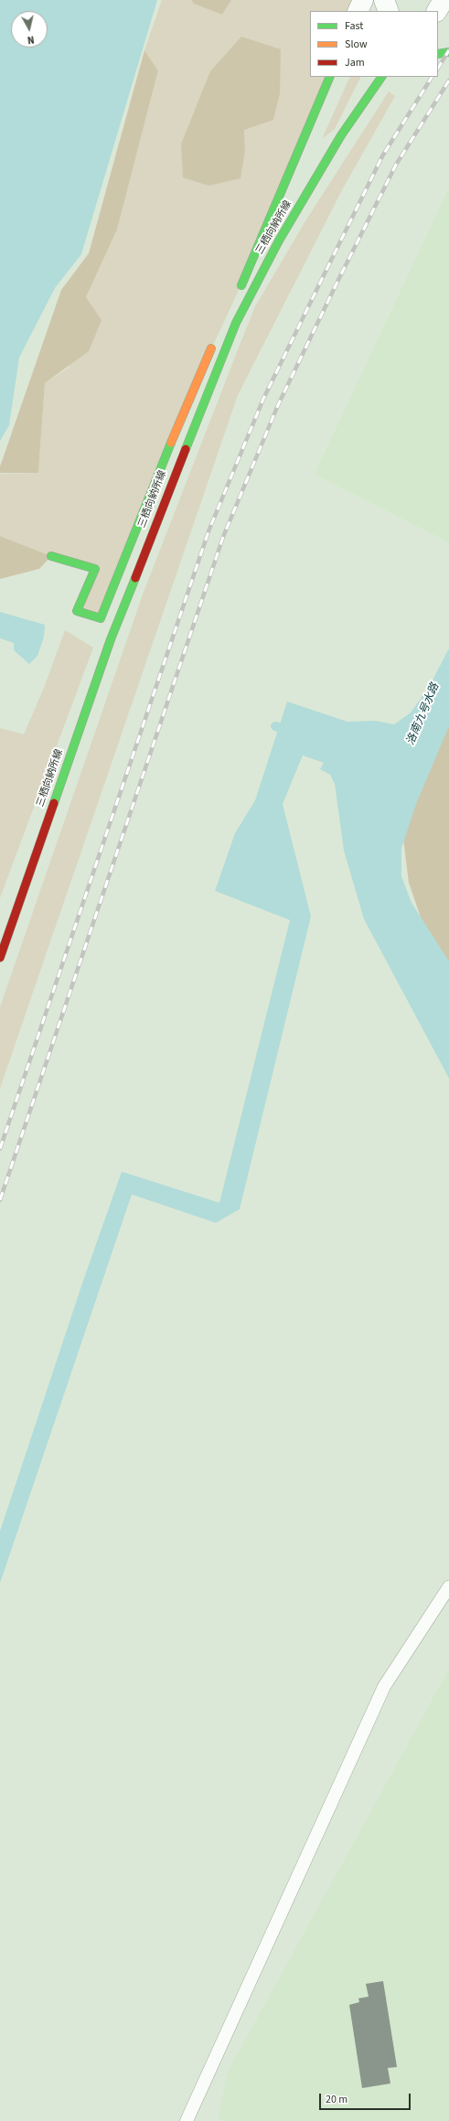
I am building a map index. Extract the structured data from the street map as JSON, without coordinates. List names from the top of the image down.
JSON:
{
  "streets": {
    "main road": ["三栖向納所線"]
  },
  "water": ["洛南九号水路"],
  "legend": ["Fast", "Slow", "Jam"],
  "scale_bar": "20 m",
  "north": "bottom"
}
